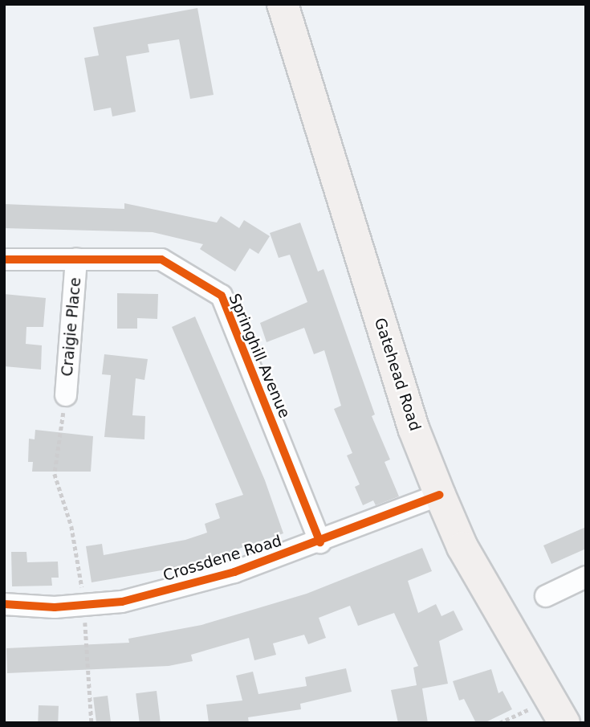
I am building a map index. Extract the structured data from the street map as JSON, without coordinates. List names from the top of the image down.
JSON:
{
  "streets": {
    "main road": ["Gatehead Road"],
    "street": ["Craigie Place", "Springhill Avenue", "Crossdene Road"]
  },
  "crossings": [
    ["Craigie Place", "Springhill Avenue"],
    ["Springhill Avenue", "Crossdene Road"],
    ["Gatehead Road", "Crossdene Road"]
  ]
}
